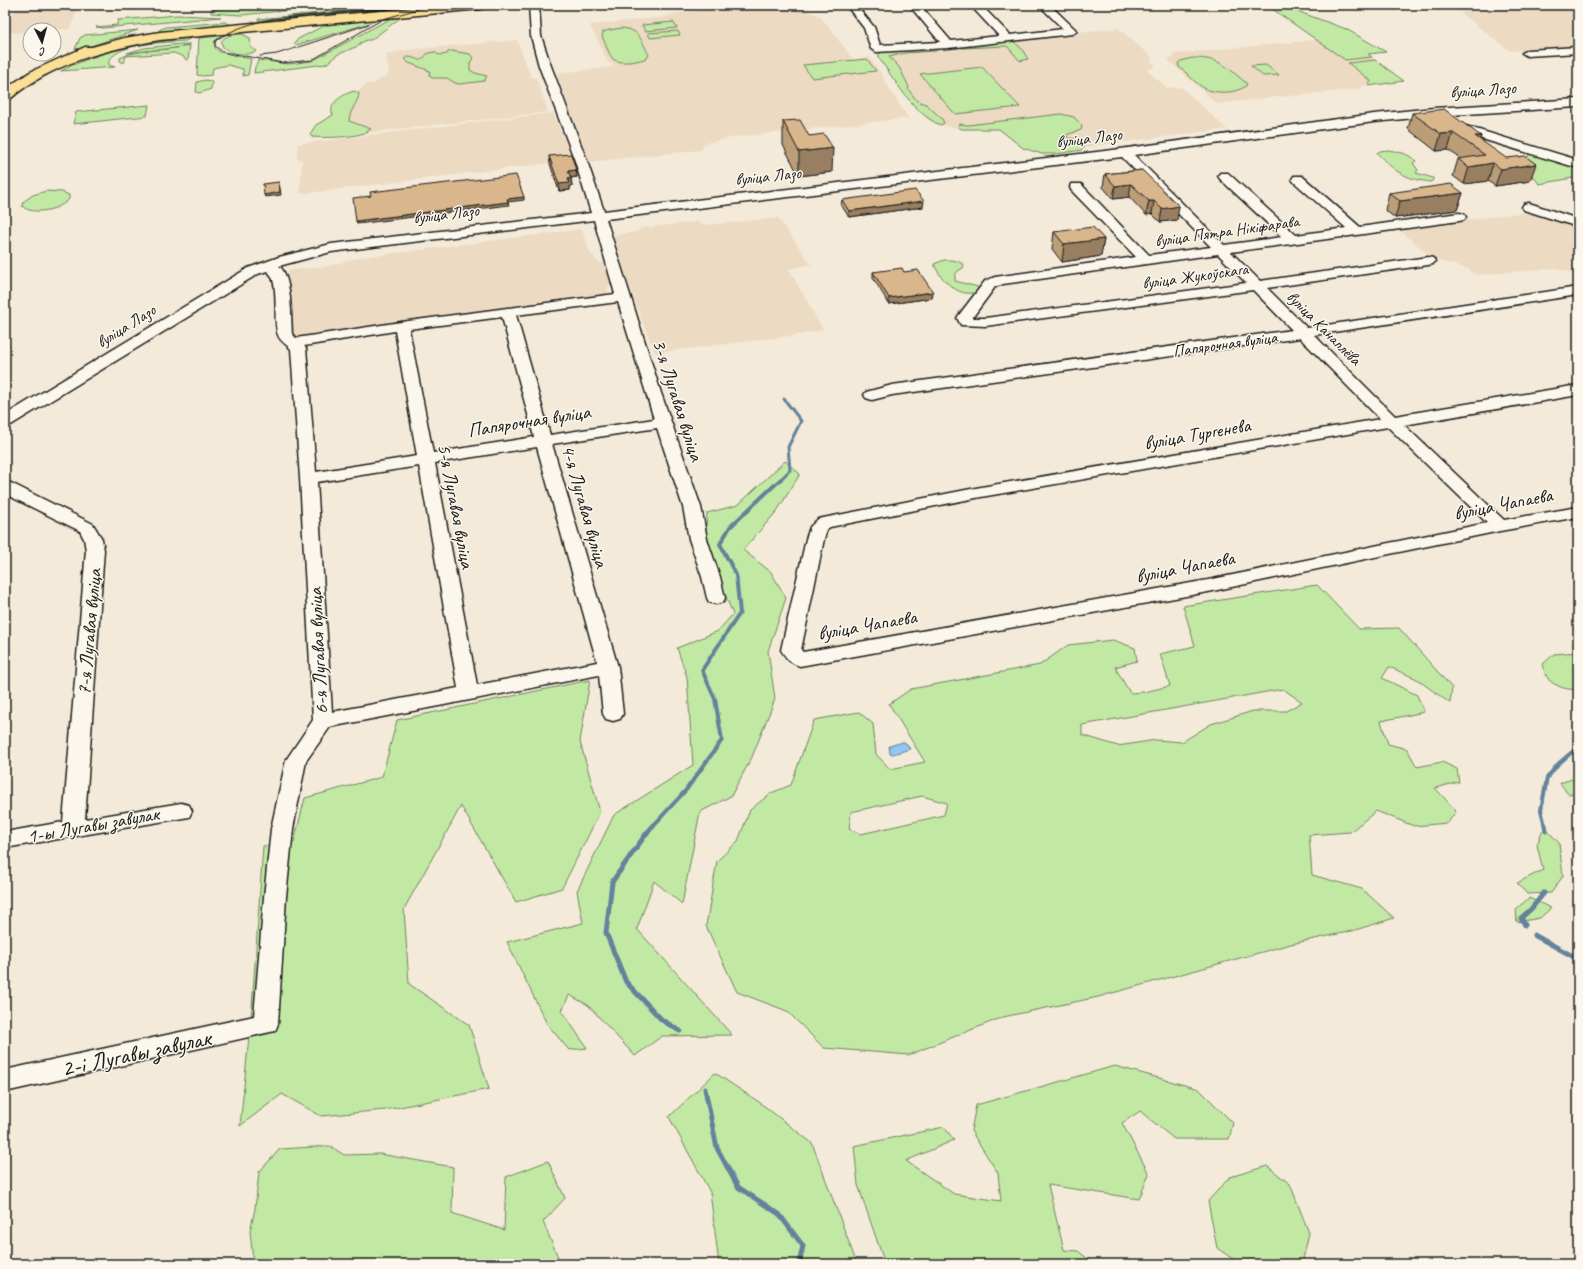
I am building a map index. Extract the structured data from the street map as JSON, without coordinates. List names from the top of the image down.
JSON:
{
  "streets": {
    "street": [
      "вуліца Лазо",
      "вуліца Пятра Нікіфарава",
      "вуліца Жукоўскага",
      "вуліца Канаплёва",
      "Папярочная вуліца",
      "3-я Лугавая вуліца",
      "вуліца Тургенева",
      "вуліца Чапаева",
      "5-я Лугавая вуліца",
      "4-я Лугавая вуліца",
      "7-я Лугавая вуліца",
      "6-я Лугавая вуліца",
      "1-ы Лугавы завулак",
      "2-і Лугавы завулак"
    ]
  },
  "crossings": [
    ["вуліца Лазо", "вуліца Канаплёва"],
    ["вуліца Лазо", "3-я Лугавая вуліца"],
    ["вуліца Лазо", "6-я Лугавая вуліца"],
    ["вуліца Пятра Нікіфарава", "вуліца Жукоўскага"],
    ["вуліца Пятра Нікіфарава", "вуліца Канаплёва"],
    ["вуліца Жукоўскага", "вуліца Канаплёва"],
    ["вуліца Канаплёва", "Папярочная вуліца"],
    ["вуліца Канаплёва", "вуліца Тургенева"],
    ["вуліца Канаплёва", "вуліца Чапаева"],
    ["Папярочная вуліца", "3-я Лугавая вуліца"],
    ["Папярочная вуліца", "5-я Лугавая вуліца"],
    ["Папярочная вуліца", "4-я Лугавая вуліца"],
    ["Папярочная вуліца", "6-я Лугавая вуліца"],
    ["вуліца Тургенева", "вуліца Чапаева"],
    ["7-я Лугавая вуліца", "1-ы Лугавы завулак"],
    ["6-я Лугавая вуліца", "2-і Лугавы завулак"]
  ],
  "north": "bottom"
}
